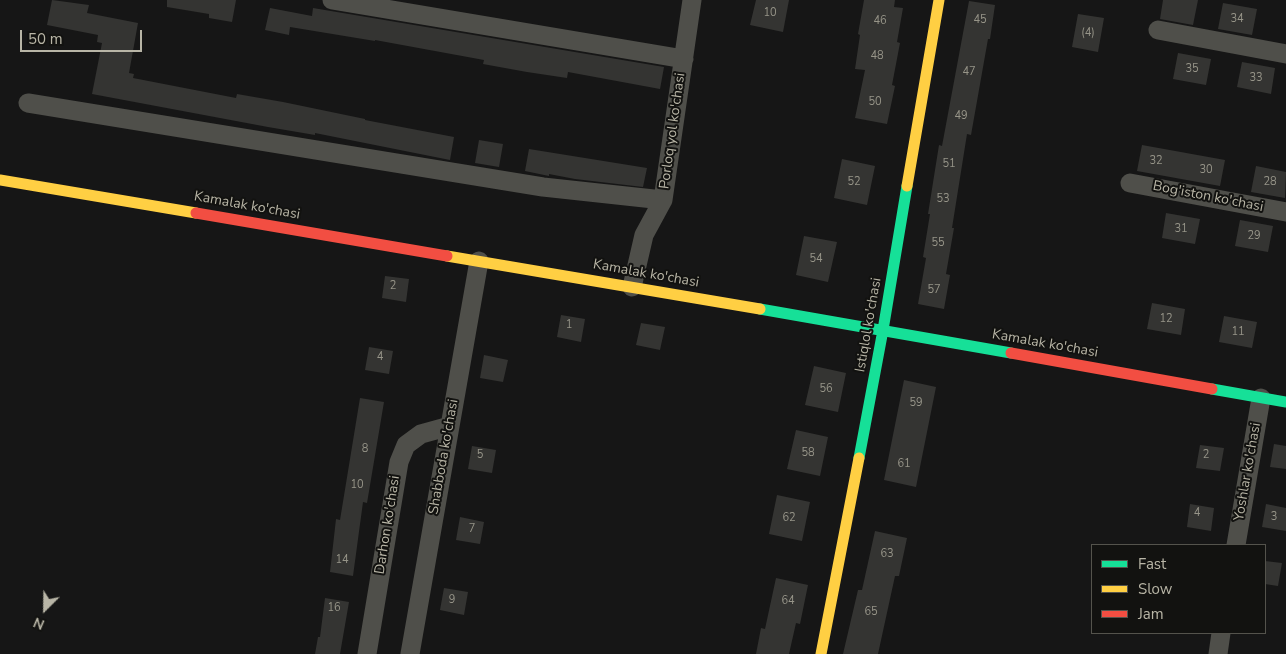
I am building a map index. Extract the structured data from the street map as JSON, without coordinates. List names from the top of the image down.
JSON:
{
  "streets": {
    "main road": ["Kamalak ko'chasi", "Istiqlol ko'chasi"],
    "street": [
      "Porloq yol ko'chasi",
      "Bog'iston ko'chasi",
      "Shabboda ko'chasi",
      "Yoshlar ko'chasi",
      "Darhon ko'chasi"
    ]
  },
  "crossings": [
    ["Porloq yol ko'chasi", "Kamalak ko'chasi"],
    ["Kamalak ko'chasi", "Istiqlol ko'chasi"],
    ["Kamalak ko'chasi", "Shabboda ko'chasi"],
    ["Kamalak ko'chasi", "Yoshlar ko'chasi"],
    ["Shabboda ko'chasi", "Darhon ko'chasi"]
  ],
  "house_numbers": [
    "10",
    "34",
    "45",
    "46",
    "(4)",
    "48",
    "35",
    "47",
    "33",
    "50",
    "49",
    "32",
    "51",
    "30",
    "52",
    "28",
    "53",
    "31",
    "29",
    "55",
    "54",
    "2",
    "57",
    "12",
    "1",
    "11",
    "4",
    "56",
    "59",
    "8",
    "58",
    "5",
    "2",
    "61",
    "10",
    "4",
    "3",
    "62",
    "7",
    "63",
    "14",
    "9",
    "64",
    "16",
    "65"
  ],
  "legend": ["Fast", "Slow", "Jam"],
  "scale_bar": "50 m",
  "north": "bottom left"
}
